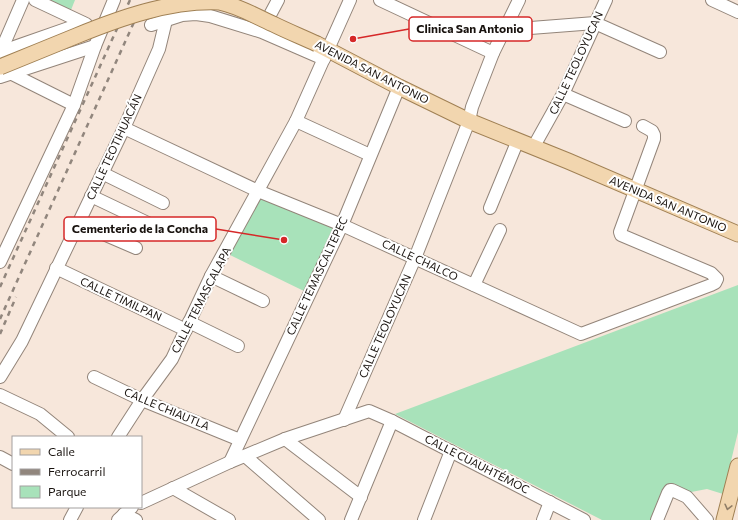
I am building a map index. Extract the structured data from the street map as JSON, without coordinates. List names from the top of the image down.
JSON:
{
  "streets": {
    "main road": ["AVENIDA SAN ANTONIO"],
    "street": [
      "CALLE TEOLOYUCAN",
      "CALLE TEOTIHUACÁN",
      "CALLE CHALCO",
      "CALLE TEMASCALTEPEC",
      "CALLE TIMILPAN",
      "CALLE TEMASCALAPA",
      "CALLE CHIAUTLA",
      "CALLE CUAUHTÉMOC"
    ]
  },
  "crossings": [
    ["CALLE TEOLOYUCAN", "AVENIDA SAN ANTONIO"],
    ["CALLE TEOLOYUCAN", "CALLE CHALCO"],
    ["CALLE TEOLOYUCAN", "CALLE CUAUHTÉMOC"],
    ["AVENIDA SAN ANTONIO", "CALLE TEOTIHUACÁN"],
    ["AVENIDA SAN ANTONIO", "CALLE CHALCO"],
    ["AVENIDA SAN ANTONIO", "CALLE TEMASCALTEPEC"],
    ["AVENIDA SAN ANTONIO", "CALLE TEMASCALAPA"],
    ["CALLE TEOTIHUACÁN", "CALLE CHALCO"],
    ["CALLE TEOTIHUACÁN", "CALLE TIMILPAN"],
    ["CALLE CHALCO", "CALLE TEMASCALTEPEC"],
    ["CALLE CHALCO", "CALLE TEMASCALAPA"],
    ["CALLE TEMASCALTEPEC", "CALLE CHIAUTLA"],
    ["CALLE TIMILPAN", "CALLE TEMASCALAPA"],
    ["CALLE TEMASCALAPA", "CALLE CHIAUTLA"]
  ],
  "places": ["Clinica San Antonio", "Cementerio de la Concha"],
  "legend": ["Calle", "Ferrocarril", "Parque"]
}
